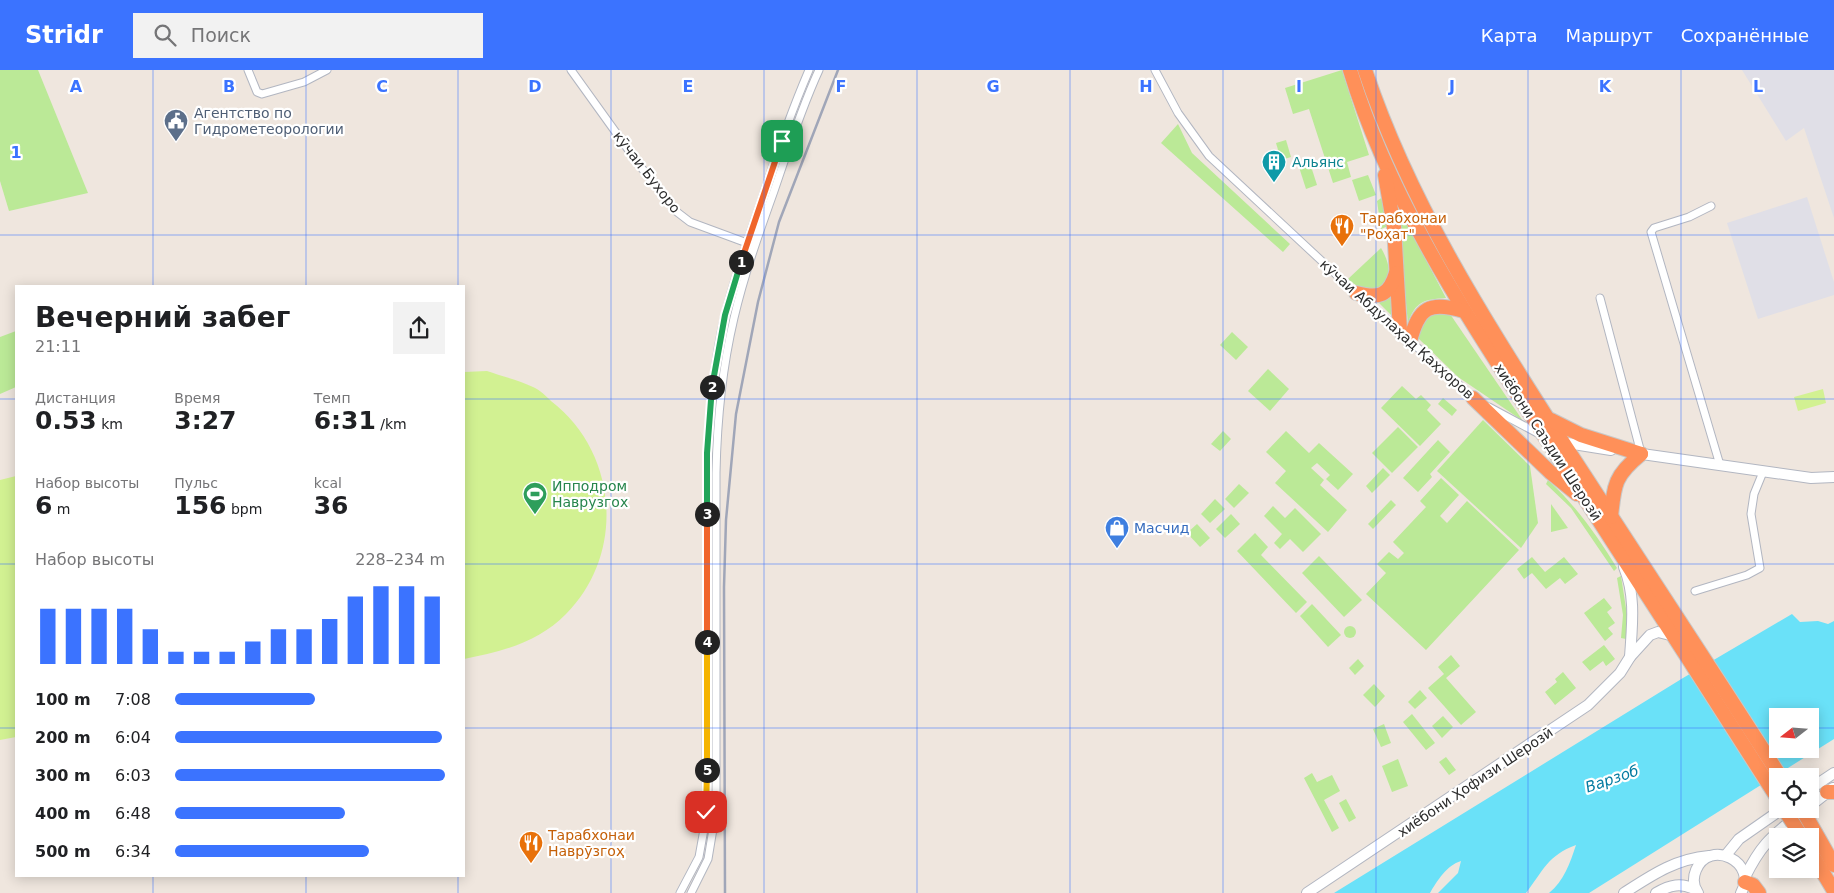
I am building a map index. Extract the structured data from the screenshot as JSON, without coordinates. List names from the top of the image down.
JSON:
{
  "streets": {
    "highway": ["хиёбони Саъдии Шерозӣ"],
    "main road": ["кӯчаи Абдулаҳад Қаҳҳоров", "хиёбони Ҳофизи Шерозӣ"],
    "street": ["кӯчаи Бухоро"]
  },
  "crossings": [
    ["кӯчаи Абдулаҳад Қаҳҳоров", "хиёбони Саъдии Шерозӣ"],
    ["хиёбони Саъдии Шерозӣ", "хиёбони Ҳофизи Шерозӣ"]
  ],
  "water": ["Варзоб"],
  "places": {
    "public building": ["Агентство по Гидрометеорологии"],
    "building": ["Альянс"],
    "restaurant": ["Тарабхонаи \"Роҳат\"", "Тарабхонаи Наврӯзгоҳ"],
    "sports": ["Ипподром Наврузгох"],
    "shop": ["Масчид"]
  },
  "north": "left",
  "page": {
    "header": "Stridr",
    "search": "Поиск",
    "nav": ["Карта", "Маршрут", "Сохранённые"],
    "pins": [
      "1",
      "2",
      "3",
      "4",
      "5"
    ],
    "heading": ["Вечерний забег", "21:11"],
    "stats": [
      ["Дистанция", "0.53 km"],
      ["Время", "3:27"],
      ["Темп", "6:31 /km"],
      ["Набор высоты", "6 m"],
      ["Пульс", "156 bpm"],
      ["kcal", "36"]
    ],
    "chart": ["Набор высоты", "228–234 m"],
    "list": [
      {
        "name": "100 m",
        "note": "7:08"
      },
      {
        "name": "200 m",
        "note": "6:04"
      },
      {
        "name": "300 m",
        "note": "6:03"
      },
      {
        "name": "400 m",
        "note": "6:48"
      },
      {
        "name": "500 m",
        "note": "6:34"
      }
    ]
  },
  "grid": {
    "columns": [
      "A",
      "B",
      "C",
      "D",
      "E",
      "F",
      "G",
      "H",
      "I",
      "J",
      "K",
      "L"
    ],
    "rows": ["1"]
  }
}
